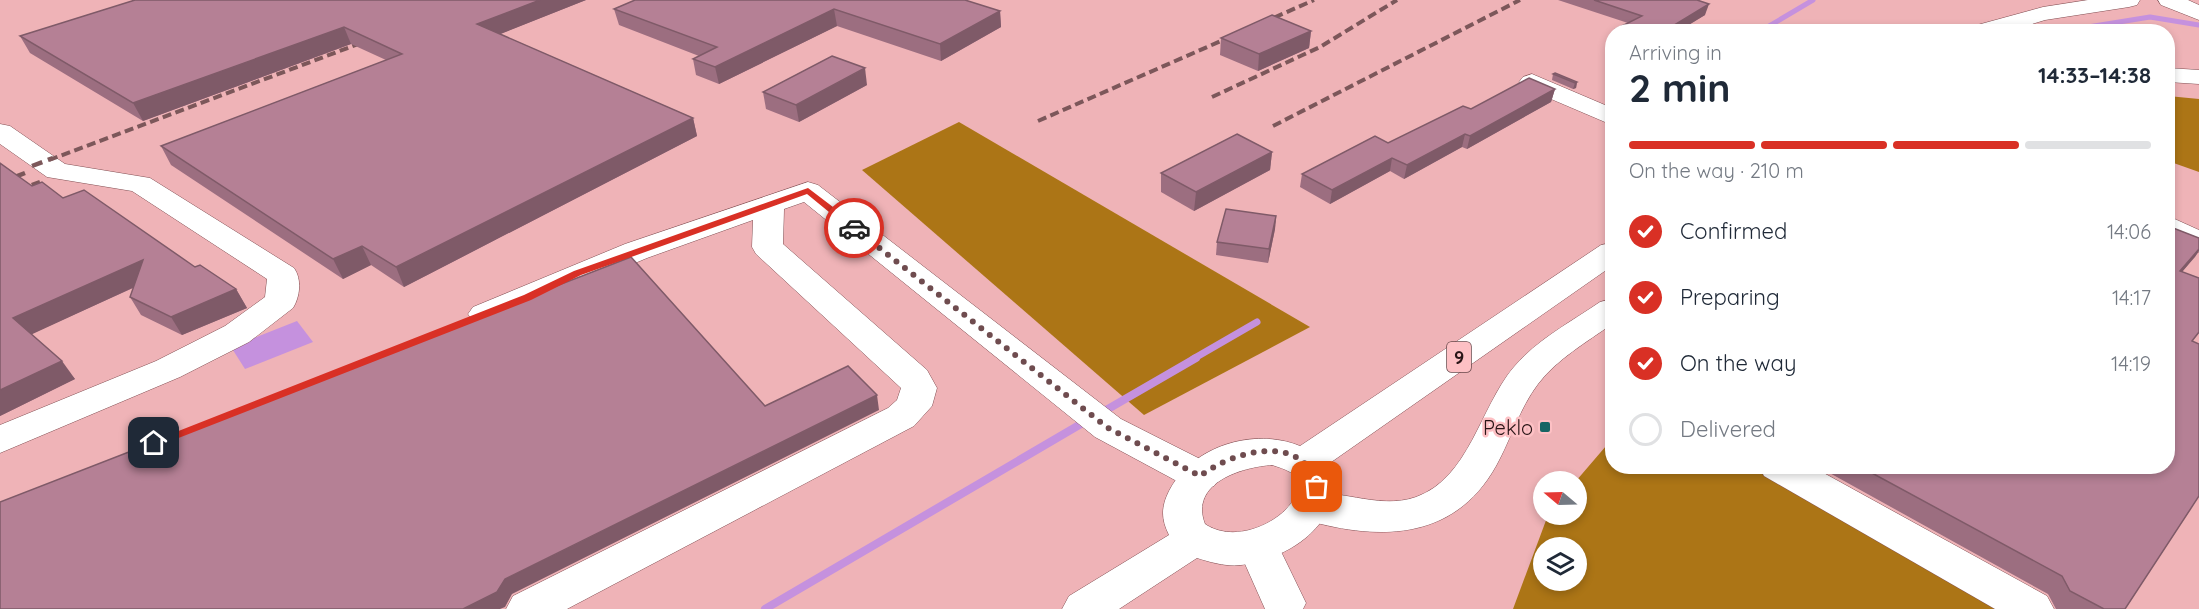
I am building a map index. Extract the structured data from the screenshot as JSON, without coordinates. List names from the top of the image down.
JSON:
{
  "streets": {
    "street": ["9"]
  },
  "places": {
    "transit": ["Peklo"]
  },
  "north": "left",
  "page": {
    "heading": ["2 min", "Arriving in", "14:33–14:38"],
    "bar": "On the way · 210 m",
    "list": [
      ["Confirmed", "14:06"],
      ["Preparing", "14:17"],
      ["On the way", "14:19"],
      "Delivered"
    ]
  }
}
